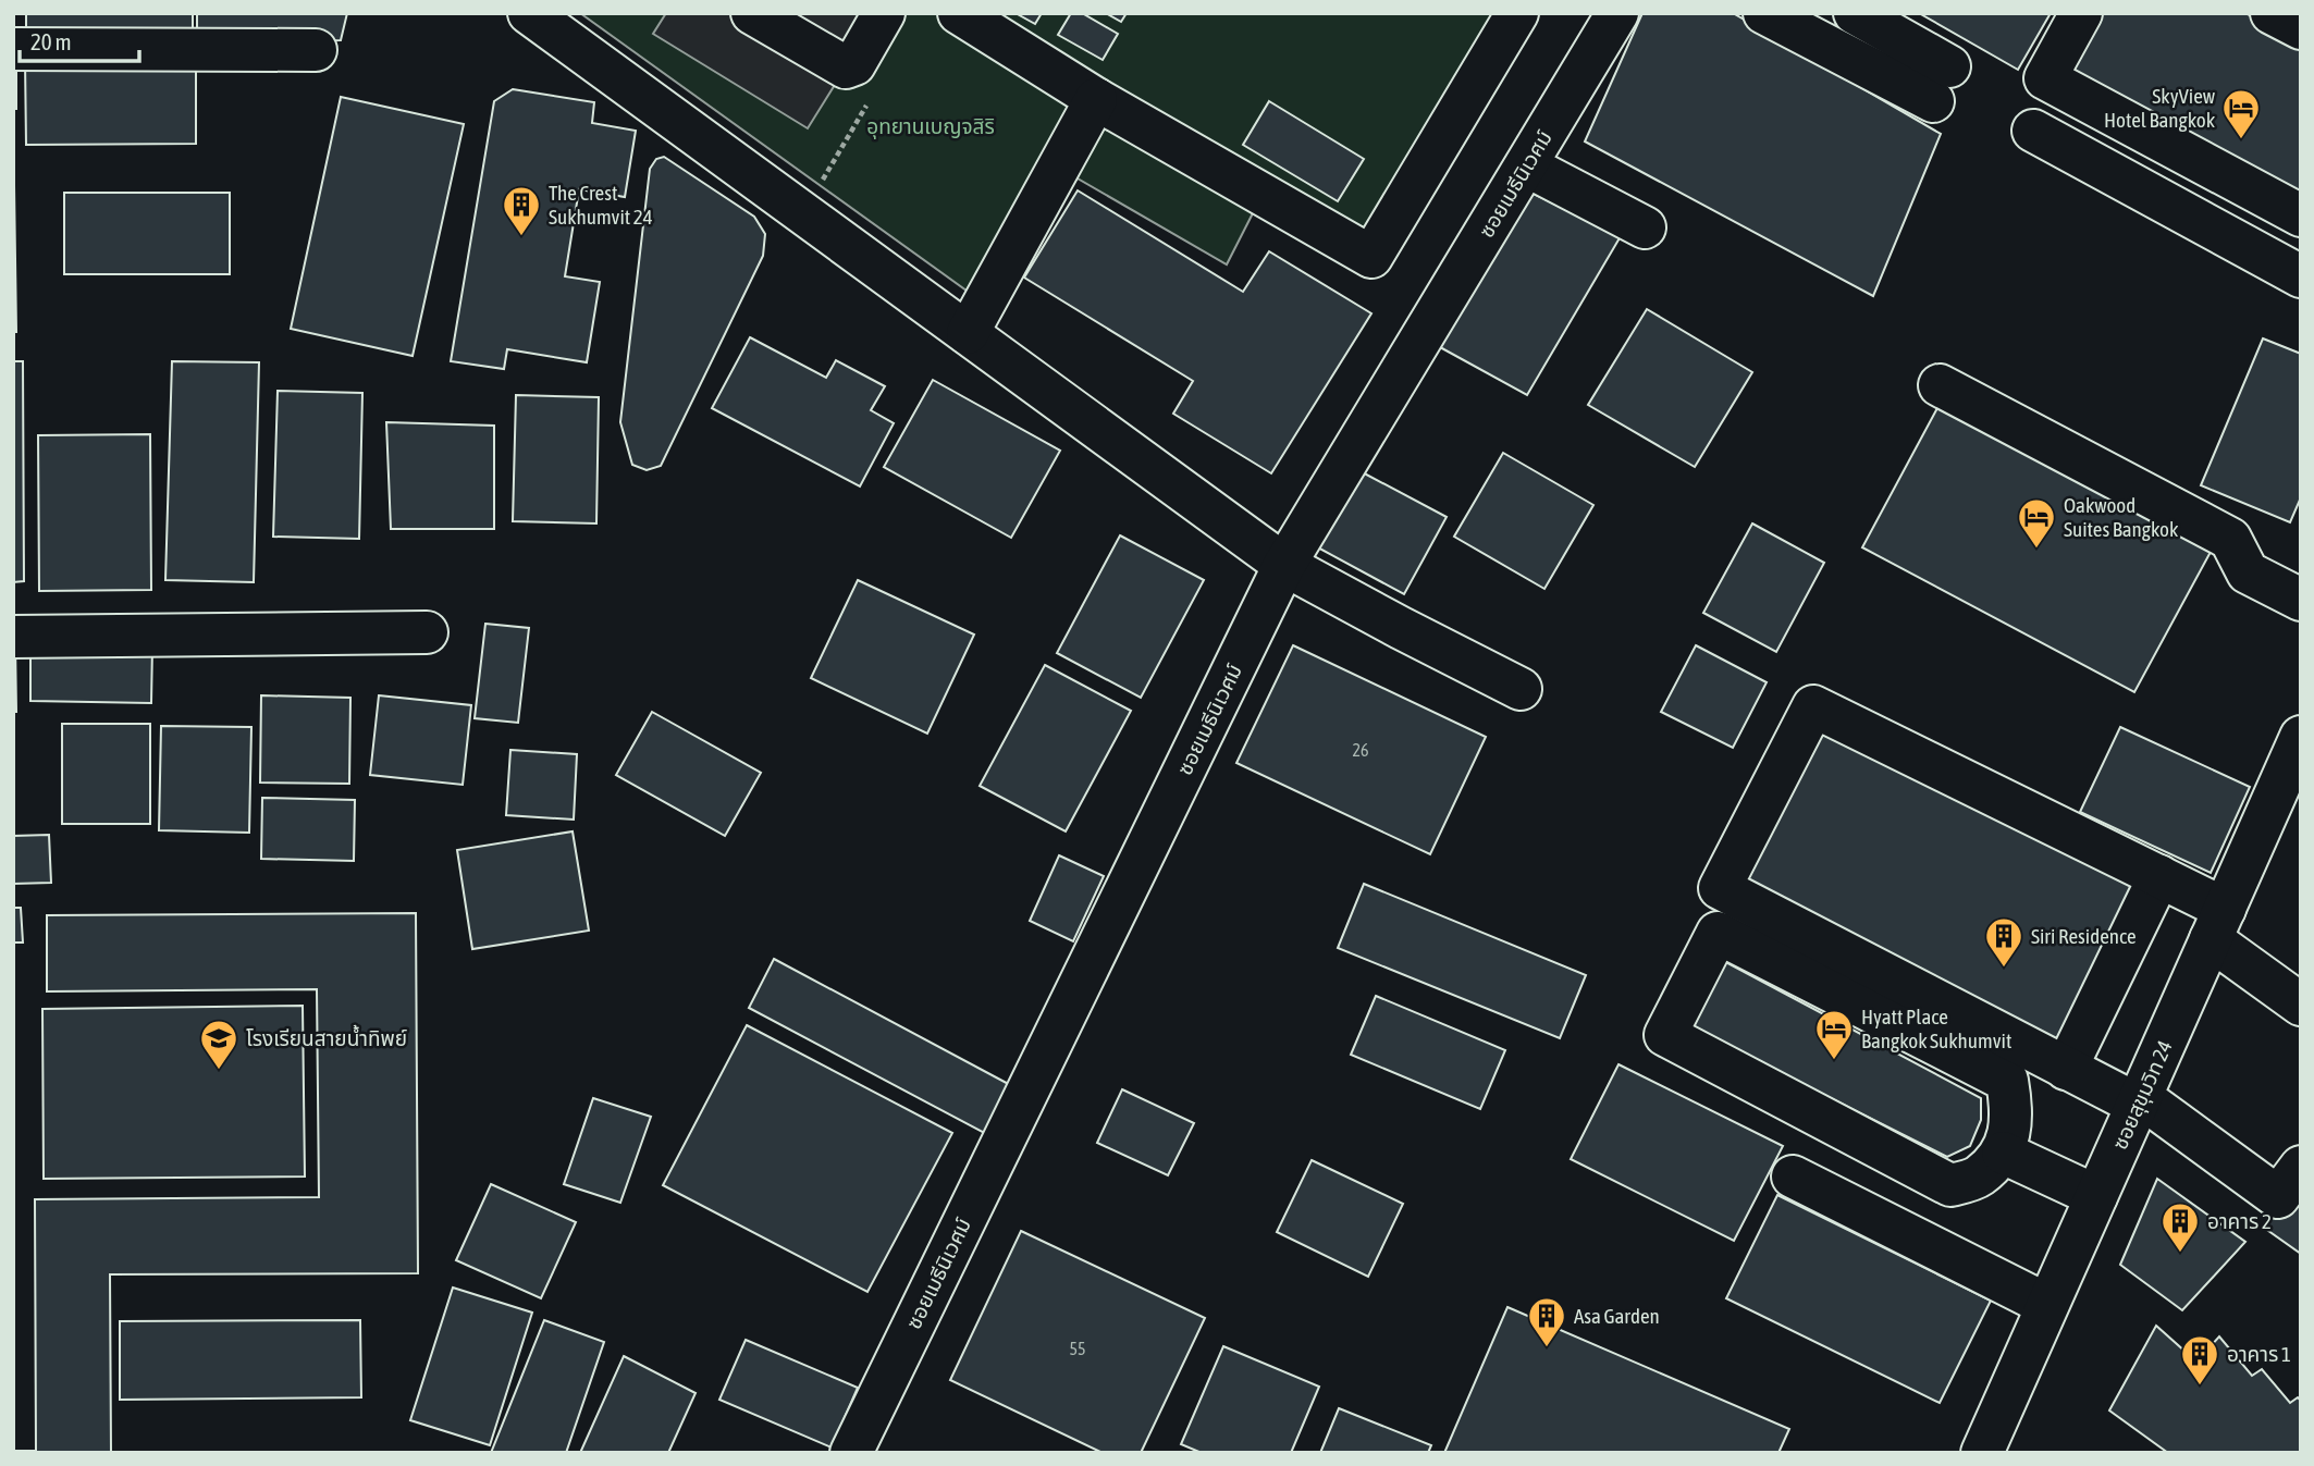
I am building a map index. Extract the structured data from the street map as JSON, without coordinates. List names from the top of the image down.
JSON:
{
  "streets": {
    "street": ["ซอยเมธีนิเวศม์", "ซอยสุขุมวิท 24"]
  },
  "parks": ["อุทยานเบญจสิริ"],
  "places": {
    "hotel": ["SkyView Hotel Bangkok", "Oakwood Suites Bangkok", "Hyatt Place Bangkok Sukhumvit"],
    "building": [
      "The Crest Sukhumvit 24",
      "Siri Residence",
      "อาคาร 2",
      "Asa Garden",
      "อาคาร 1"
    ],
    "school or university": ["โรงเรียนสายน้ำทิพย์"]
  },
  "house_numbers": ["26", "55"],
  "scale_bar": "20 m"
}
